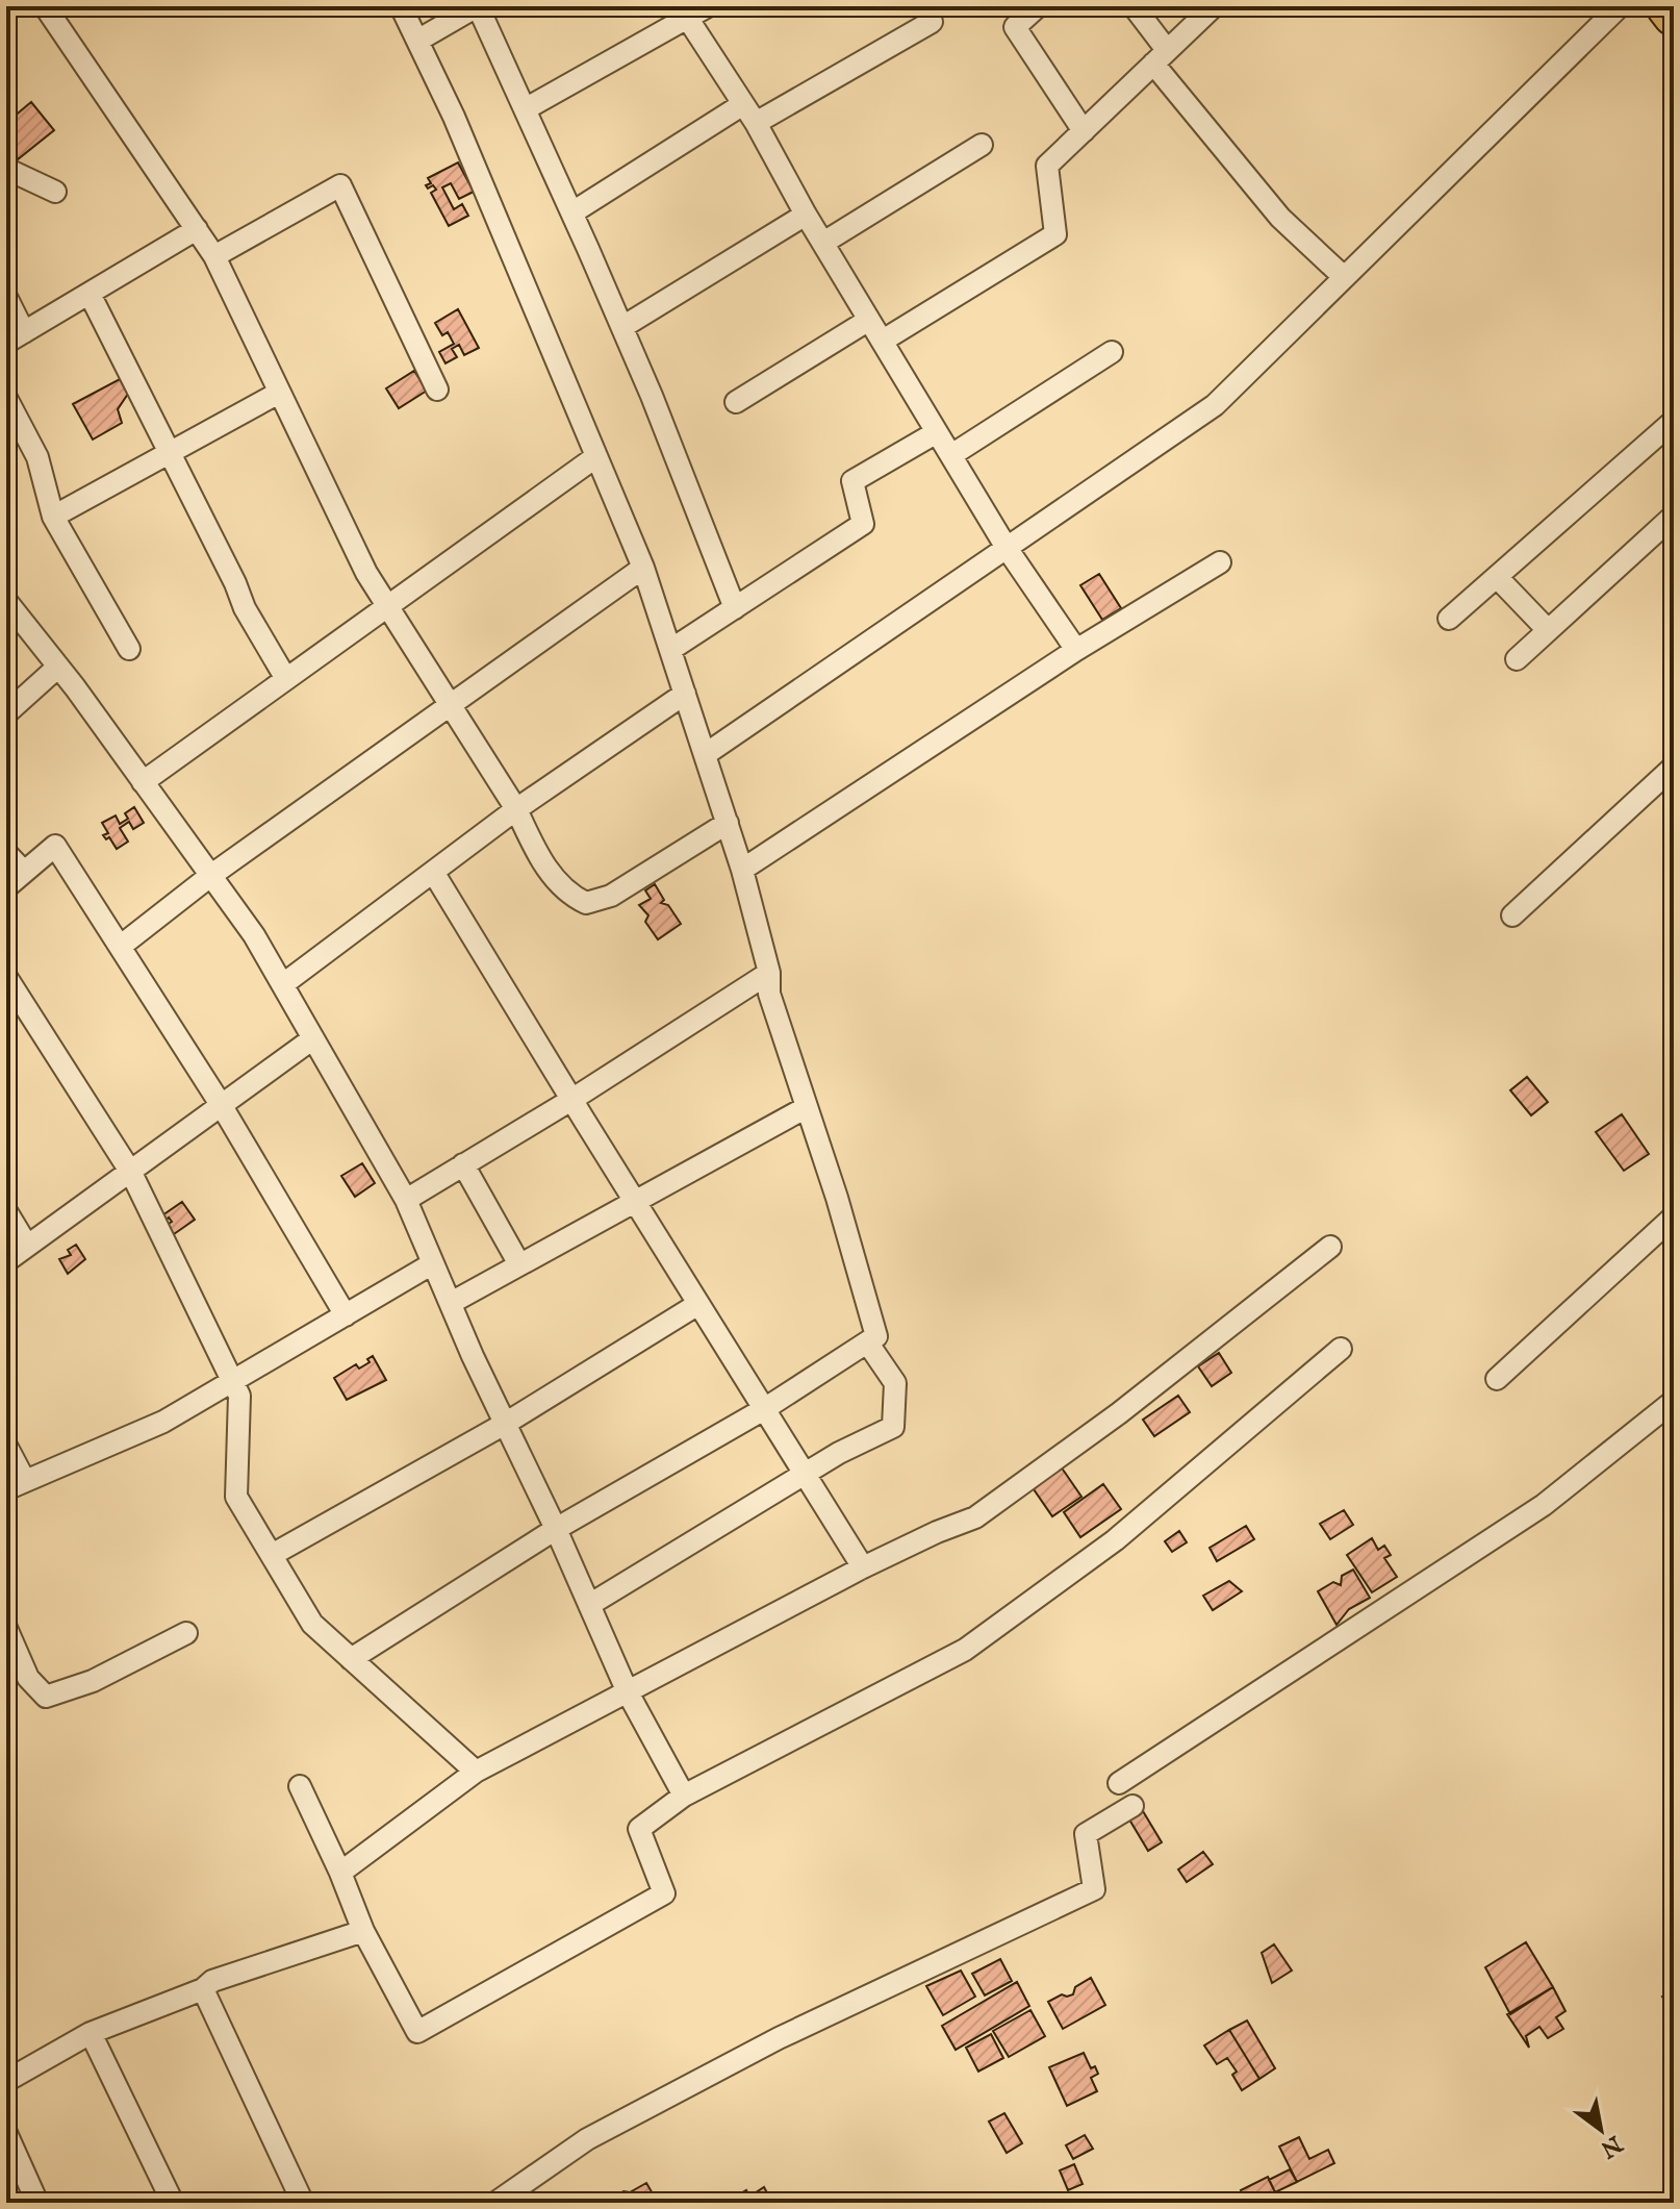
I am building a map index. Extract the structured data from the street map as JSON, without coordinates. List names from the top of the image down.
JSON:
{
  "north": "bottom right"
}
